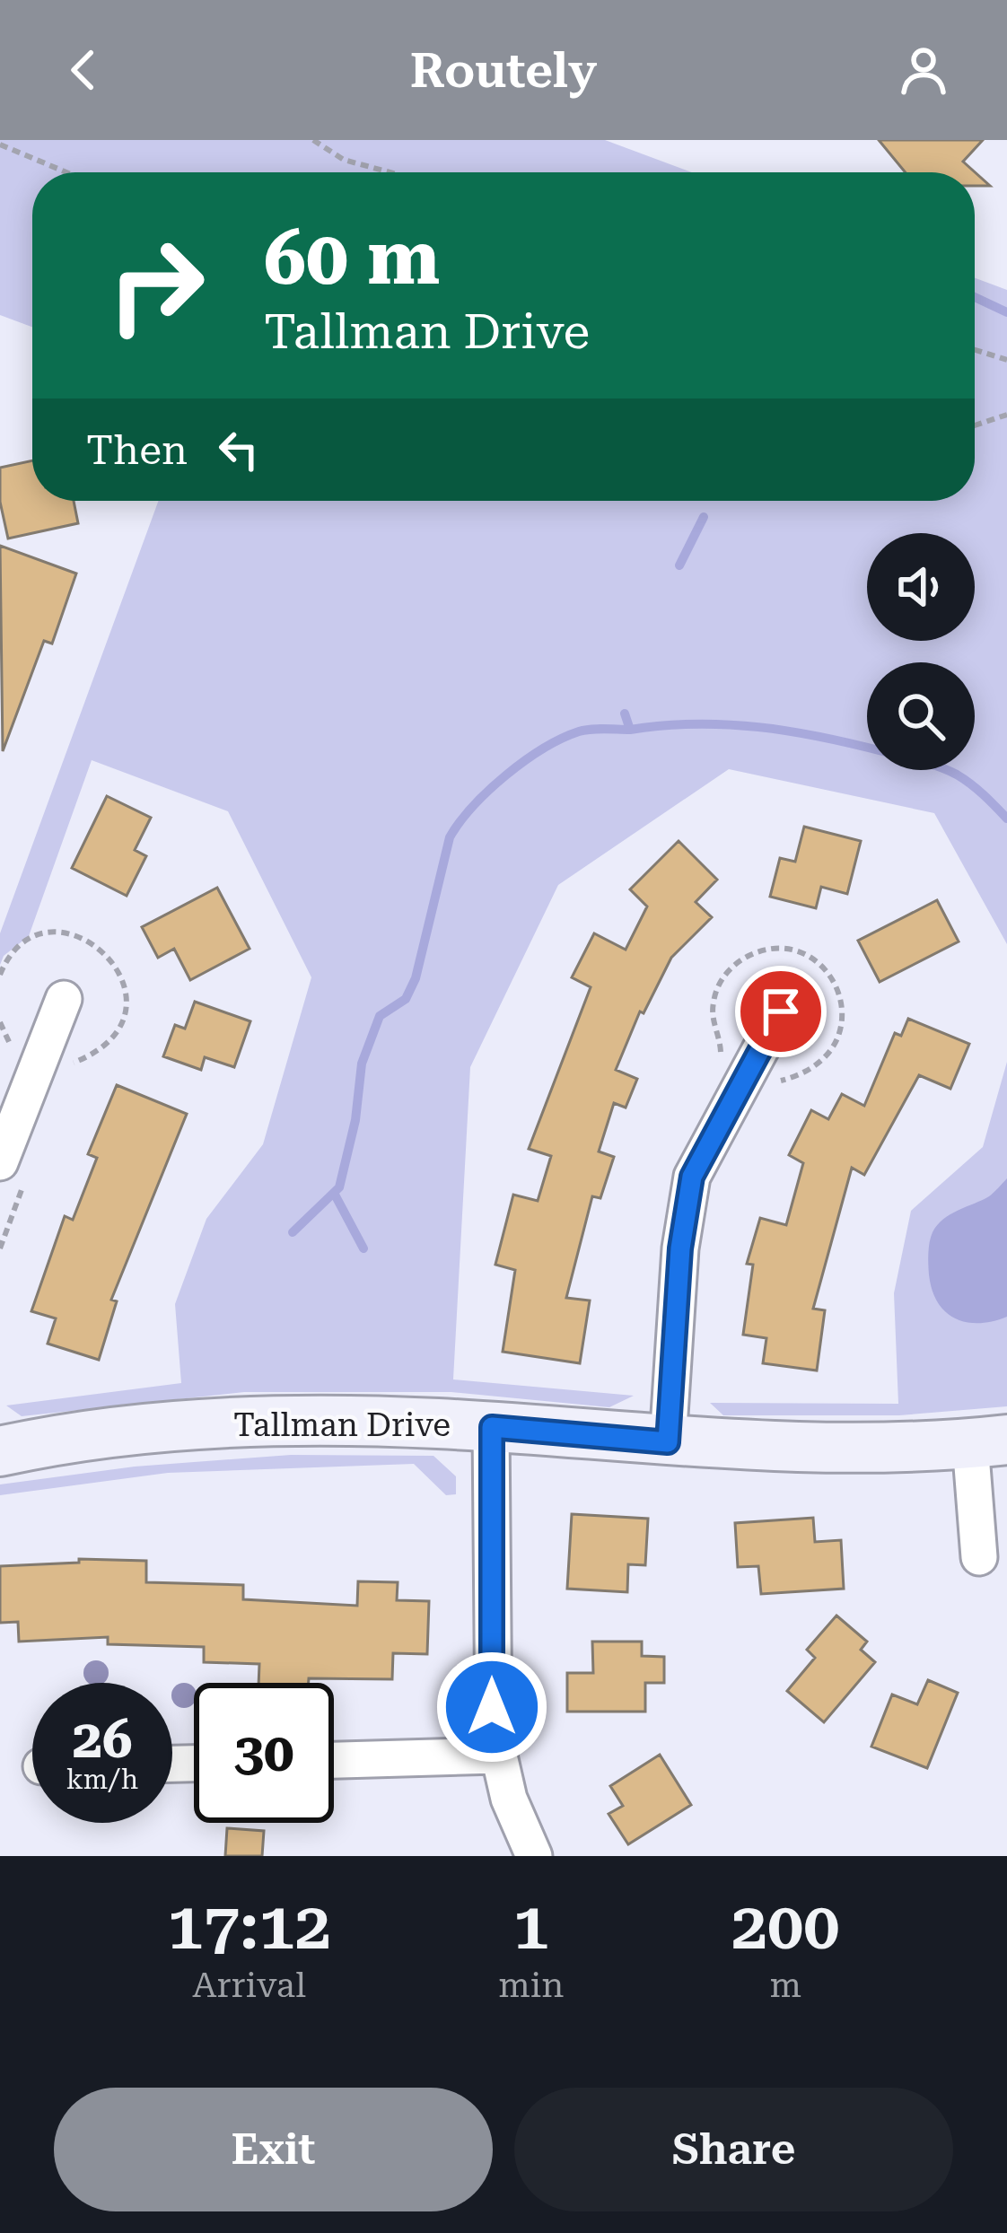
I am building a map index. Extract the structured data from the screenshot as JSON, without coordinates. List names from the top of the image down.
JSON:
{
  "streets": {
    "street": ["Tallman Drive"]
  },
  "page": {
    "header": "Routely",
    "turn": ["60 m", "Tallman Drive"],
    "then": "Then",
    "speed": "26 km/h",
    "limit": "30",
    "eta": [
      "17:12",
      "Arrival",
      "1",
      "min",
      "200",
      "m"
    ],
    "buttons": ["Exit", "Share"]
  }
}
